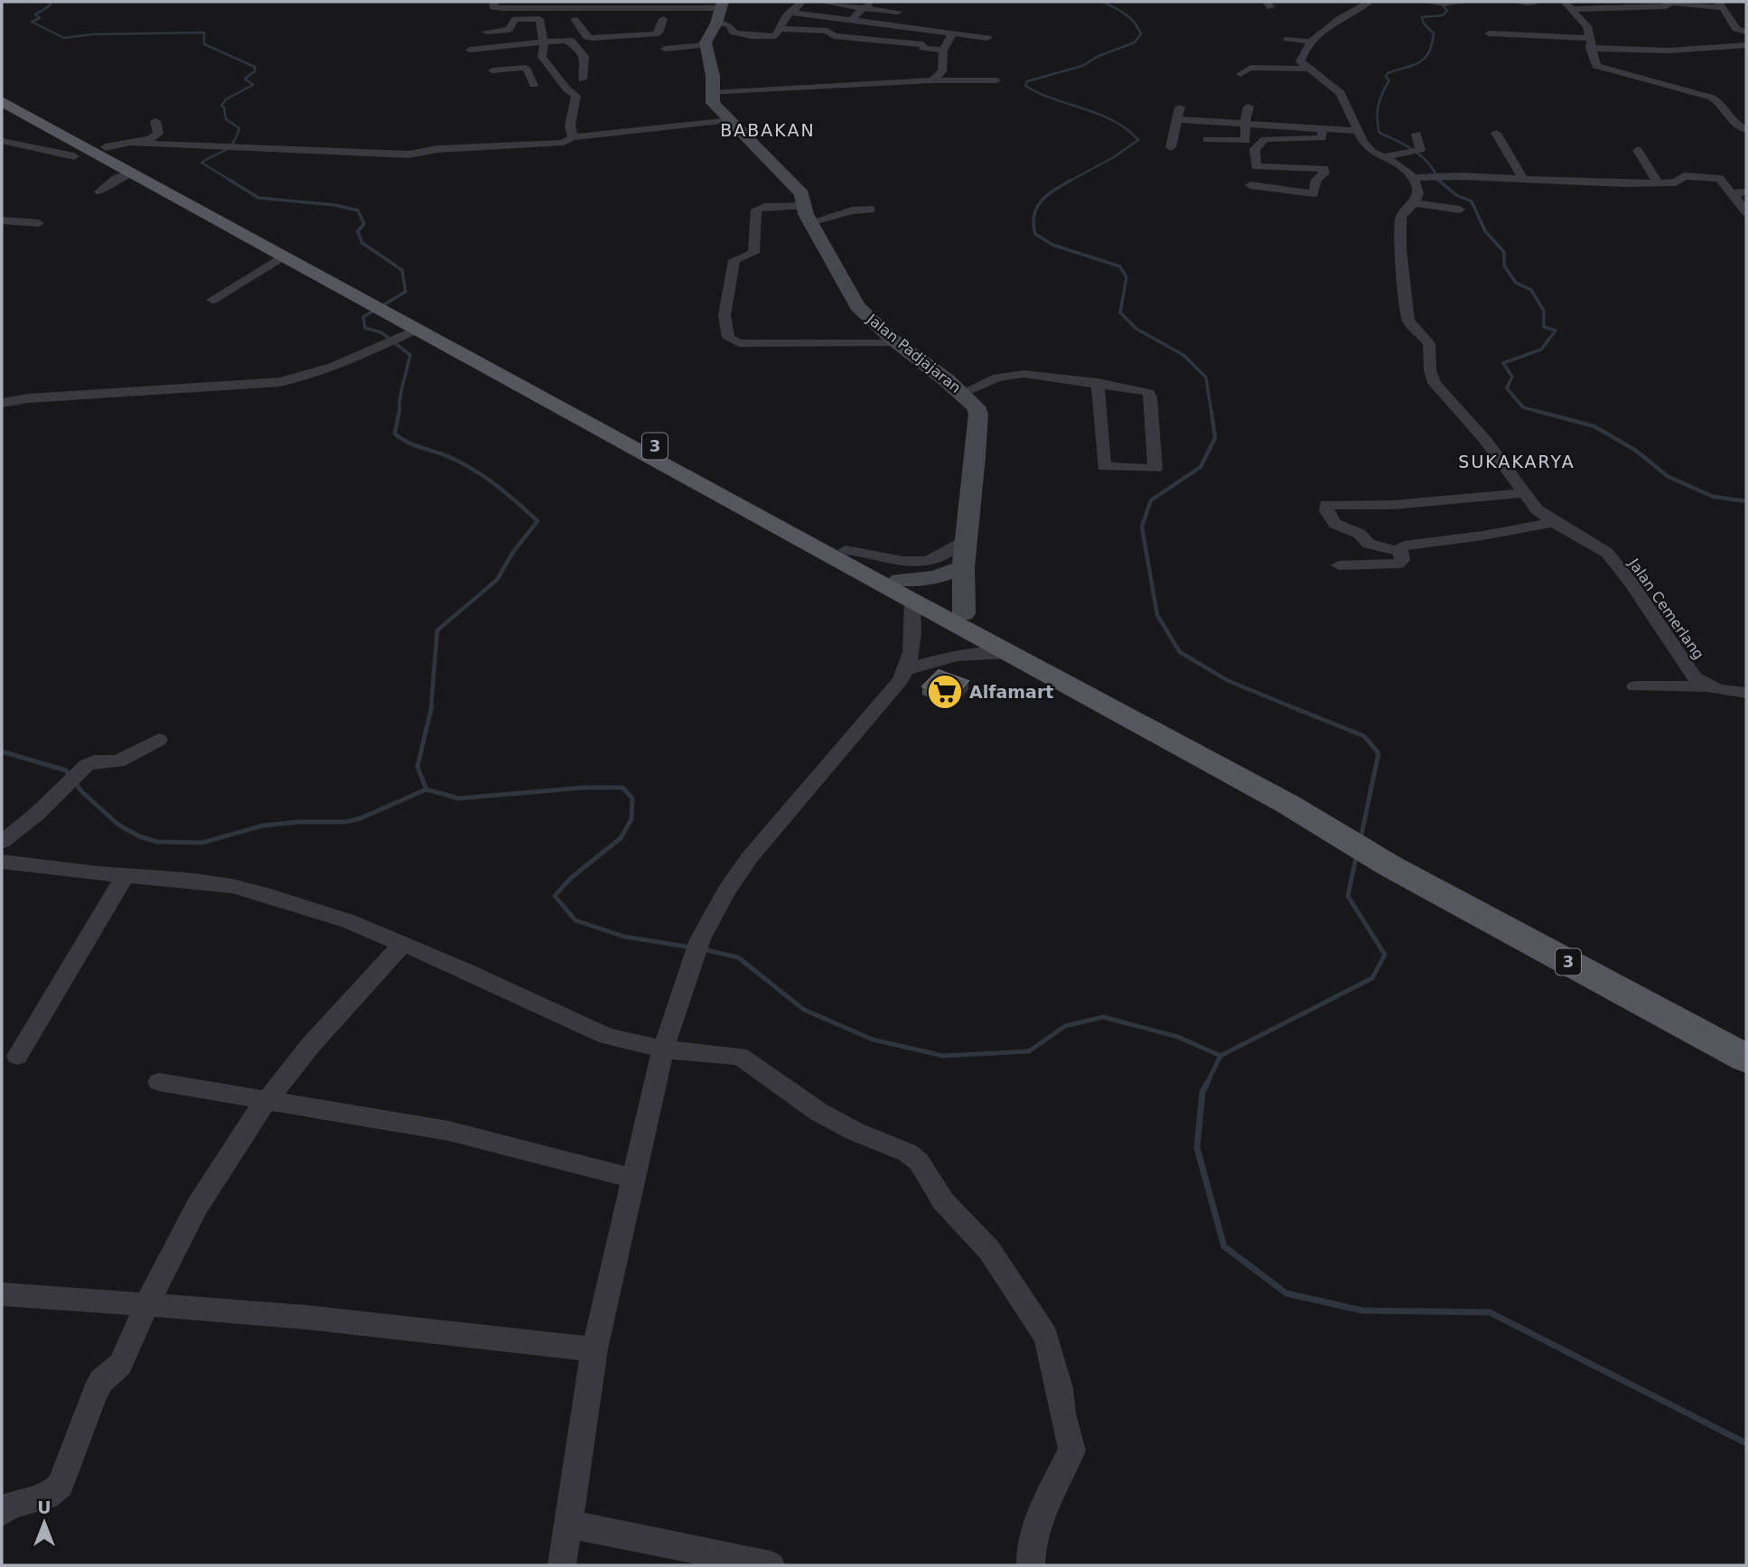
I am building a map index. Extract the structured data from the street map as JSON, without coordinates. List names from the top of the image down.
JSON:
{
  "streets": {
    "main road": ["3"],
    "street": ["Jalan Padjajaran", "Jalan Cemerlang"]
  },
  "crossings": [
    ["Jalan Padjajaran", "3"]
  ],
  "districts": ["BABAKAN", "SUKAKARYA"],
  "places": {
    "supermarket": ["Alfamart"]
  },
  "north": "top"
}
